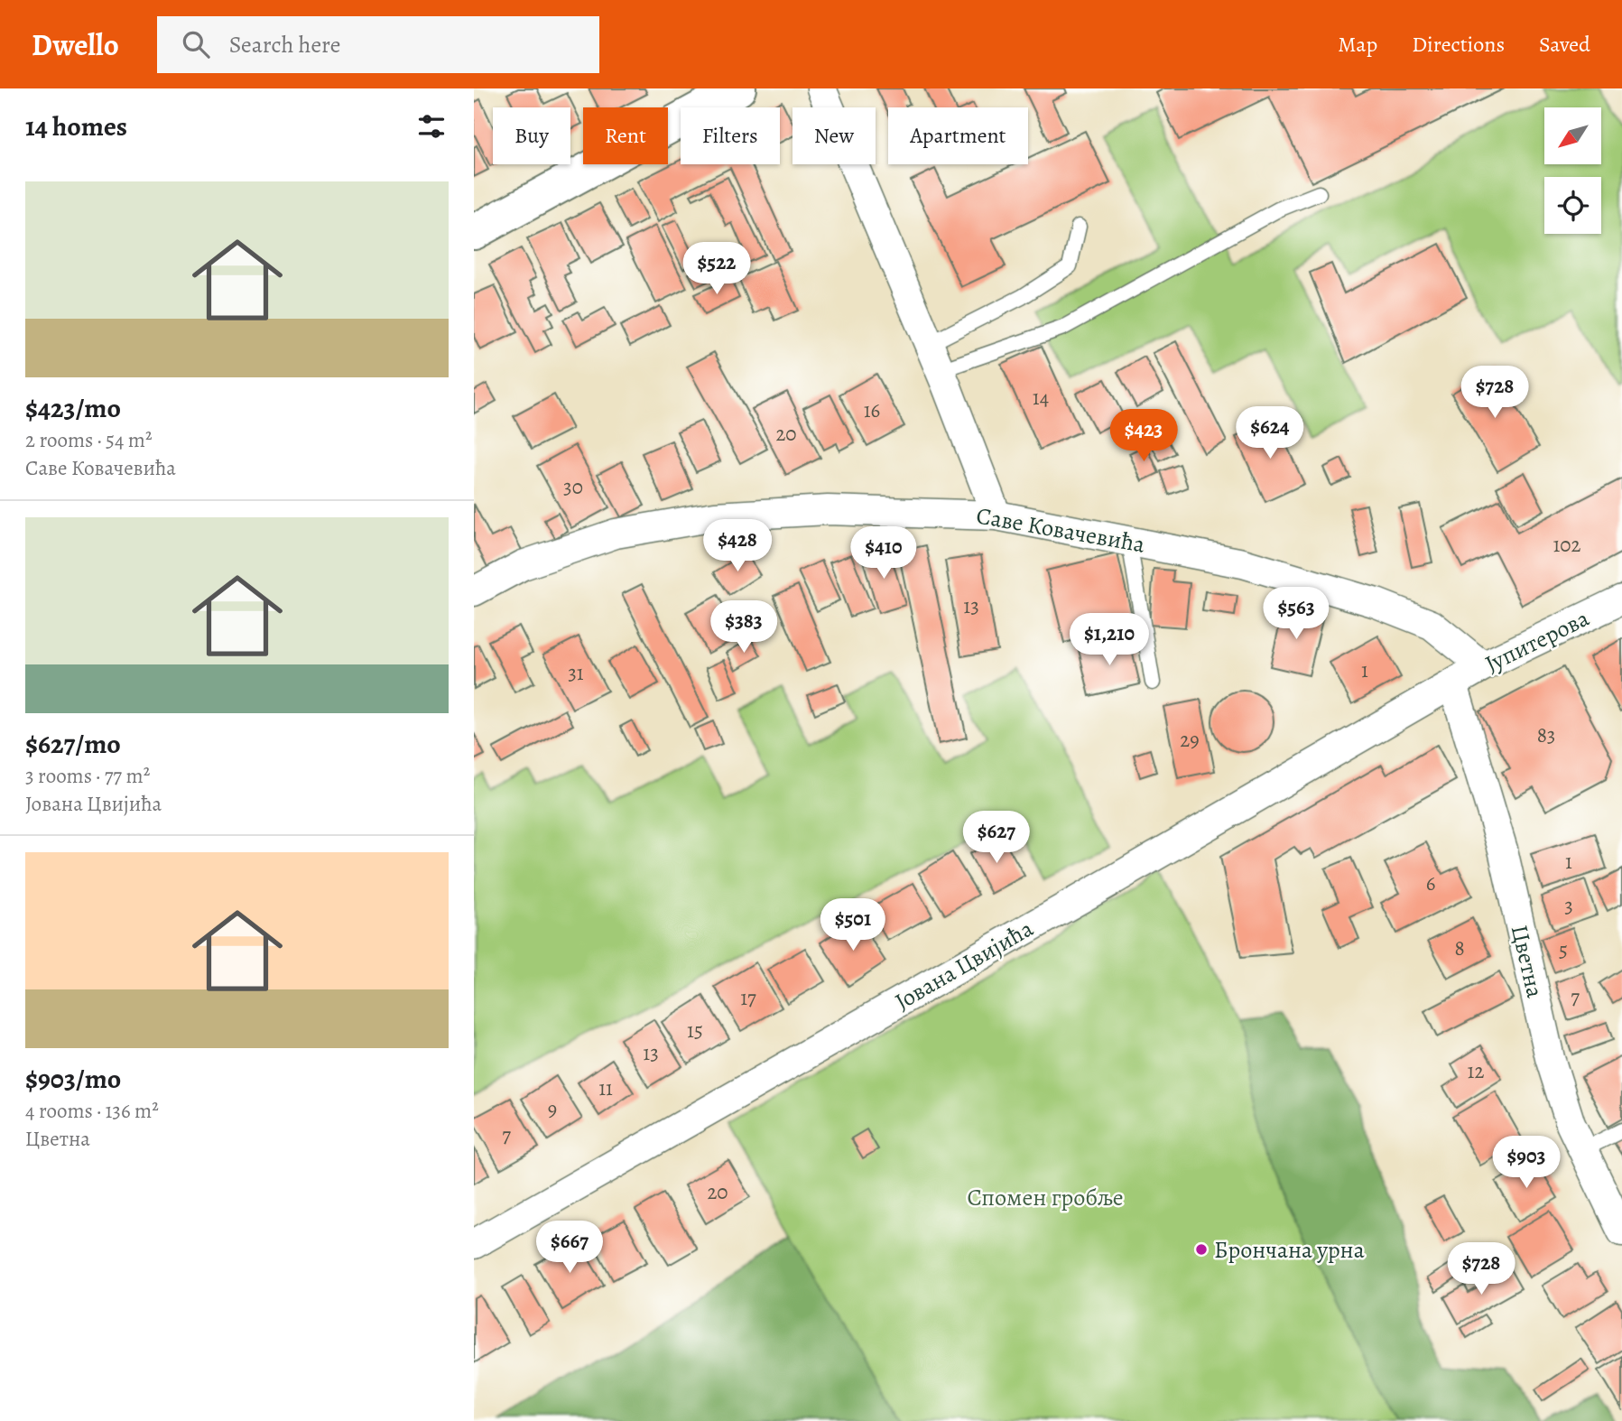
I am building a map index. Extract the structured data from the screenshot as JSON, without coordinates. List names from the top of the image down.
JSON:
{
  "streets": {
    "street": [
      "Саве Ковачевића",
      "Јупитерова",
      "Цветна",
      "Јована Цвијића"
    ]
  },
  "crossings": [
    ["Саве Ковачевића", "Јупитерова"],
    ["Јупитерова", "Цветна"],
    ["Јупитерова", "Јована Цвијића"],
    ["Цветна", "Јована Цвијића"]
  ],
  "parks": ["Спомен гробље"],
  "places": ["Брончана урна"],
  "house_numbers": [
    "14",
    "16",
    "20",
    "30",
    "102",
    "13",
    "1",
    "31",
    "83",
    "29",
    "1",
    "6",
    "3",
    "8",
    "5",
    "7",
    "17",
    "15",
    "13",
    "12",
    "11",
    "9",
    "7",
    "20"
  ],
  "north": "bottom left",
  "page": {
    "header": "Dwello",
    "search": "Search here",
    "nav": ["Map", "Directions", "Saved"],
    "heading": "14 homes",
    "chip": [
      "Buy",
      "Rent",
      "Filters",
      "New",
      "Apartment"
    ],
    "list": [
      {
        "name": "$423/mo",
        "note": "2 rooms · 54 m² · Саве Ковачевића"
      },
      {
        "name": "$627/mo",
        "note": "3 rooms · 77 m² · Јована Цвијића"
      },
      {
        "name": "$903/mo",
        "note": "4 rooms · 136 m² · Цветна"
      }
    ],
    "price": [
      "$522",
      "$728",
      "$624",
      "$423",
      "$428",
      "$410",
      "$563",
      "$383",
      "$1,210",
      "$627",
      "$501",
      "$903",
      "$667",
      "$728"
    ]
  }
}
